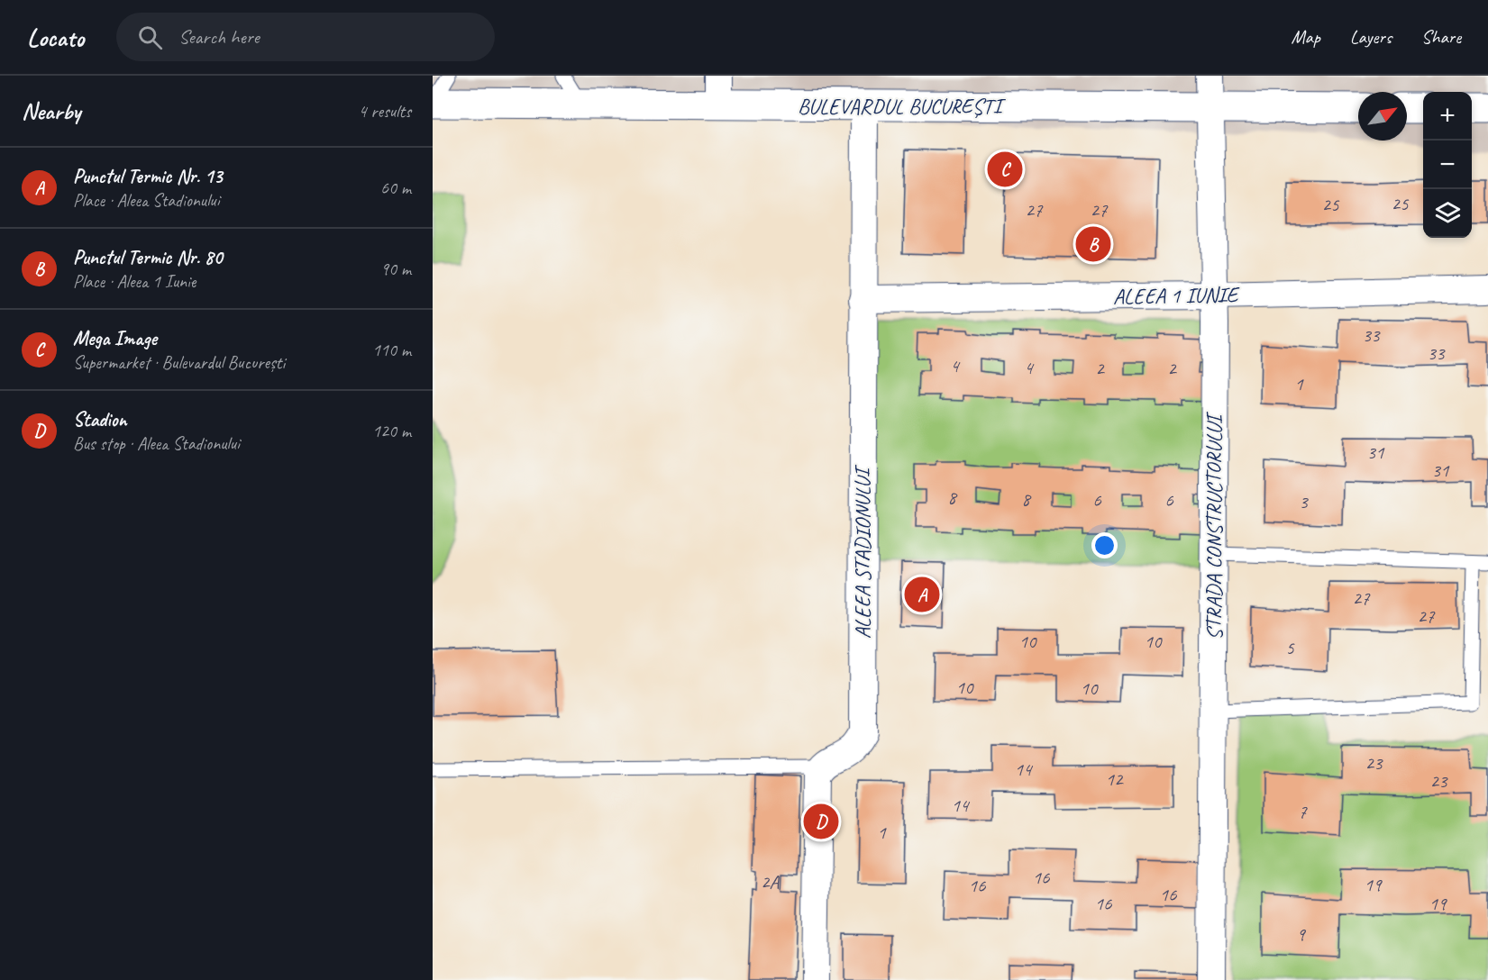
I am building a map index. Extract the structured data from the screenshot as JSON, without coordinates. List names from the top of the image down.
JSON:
{
  "streets": {
    "main road": ["BULEVARDUL BUCUREȘTI"],
    "street": ["ALEEA 1 IUNIE", "STRADA CONSTRUCTORULUI", "ALEEA STADIONULUI"]
  },
  "crossings": [
    ["BULEVARDUL BUCUREȘTI", "STRADA CONSTRUCTORULUI"],
    ["BULEVARDUL BUCUREȘTI", "ALEEA STADIONULUI"],
    ["ALEEA 1 IUNIE", "STRADA CONSTRUCTORULUI"],
    ["ALEEA 1 IUNIE", "ALEEA STADIONULUI"]
  ],
  "house_numbers": [
    "25",
    "25",
    "27",
    "27",
    "33",
    "33",
    "4",
    "4",
    "2",
    "2",
    "1",
    "31",
    "31",
    "8",
    "8",
    "6",
    "6",
    "3",
    "27",
    "27",
    "10",
    "10",
    "5",
    "10",
    "10",
    "23",
    "14",
    "12",
    "23",
    "14",
    "7",
    "1",
    "16",
    "2A",
    "19",
    "16",
    "16",
    "16",
    "19",
    "9"
  ],
  "north": "top right",
  "page": {
    "header": "Locato",
    "search": "Search here",
    "nav": ["Map", "Layers", "Share"],
    "heading": ["Nearby", "4 results"],
    "map_buttons": ["+", "−"],
    "list": [
      {
        "mark": "A",
        "name": "Punctul Termic Nr. 13",
        "note": "Place · Aleea Stadionului",
        "value": "60 m"
      },
      {
        "mark": "B",
        "name": "Punctul Termic Nr. 80",
        "note": "Place · Aleea 1 Iunie",
        "value": "90 m"
      },
      {
        "mark": "C",
        "name": "Mega Image",
        "note": "Supermarket · Bulevardul București",
        "value": "110 m"
      },
      {
        "mark": "D",
        "name": "Stadion",
        "note": "Bus stop · Aleea Stadionului",
        "value": "120 m"
      }
    ],
    "pins": [
      "C",
      "B",
      "A",
      "D"
    ]
  }
}
